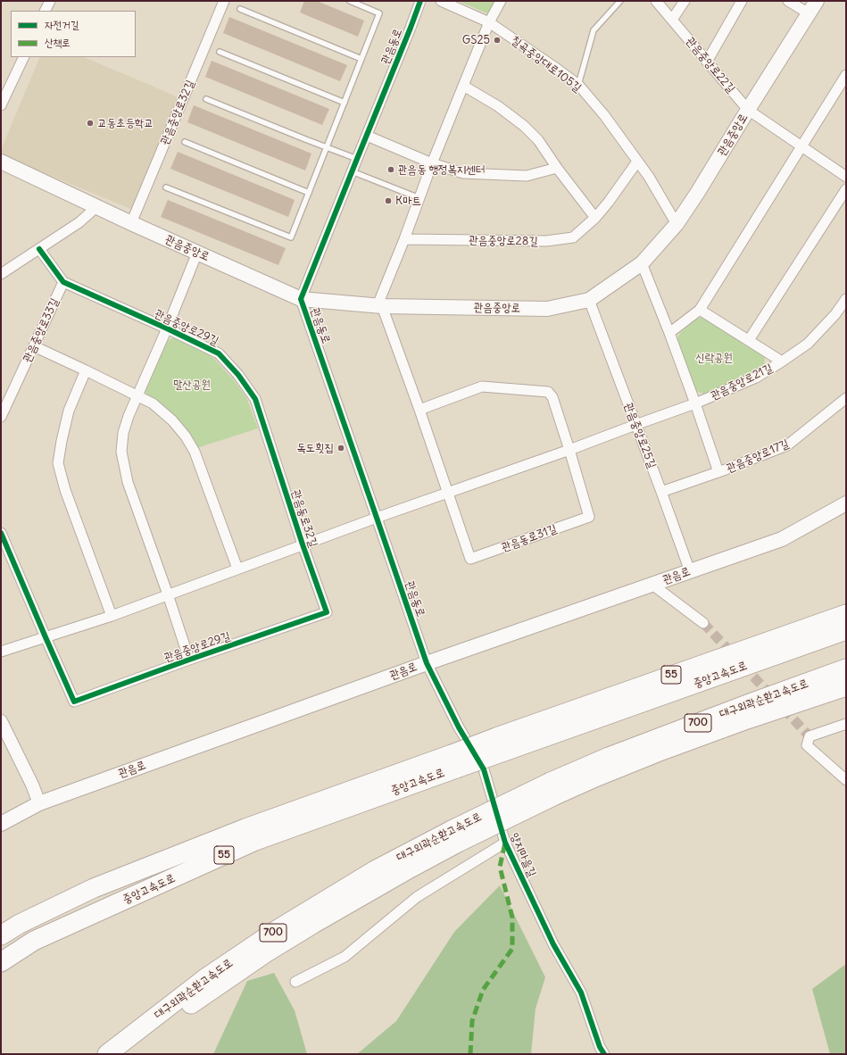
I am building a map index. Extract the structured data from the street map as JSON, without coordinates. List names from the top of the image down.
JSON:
{
  "streets": {
    "highway": [
      "55",
      "중앙고속도로",
      "대구외곽순환고속도로",
      "700"
    ],
    "main road": ["관음중앙로", "관음로"],
    "street": [
      "관음동로",
      "칠곡중앙대로105길",
      "관음중앙로22길",
      "관음중앙로32길",
      "관음중앙로28길",
      "관음중앙로29길",
      "관음중앙로33길",
      "관음중앙로21길",
      "관음중앙로25길",
      "관음중앙로17길",
      "관음동로32길",
      "관음동로31길",
      "양지마을길"
    ]
  },
  "crossings": [
    ["관음동로", "관음중앙로"],
    ["관음동로", "관음동로32길"],
    ["관음동로", "관음로"],
    ["관음동로", "양지마을길"],
    ["칠곡중앙대로105길", "관음중앙로"],
    ["칠곡중앙대로105길", "관음중앙로28길"],
    ["관음중앙로22길", "관음중앙로"],
    ["관음중앙로32길", "관음중앙로"],
    ["관음중앙로", "관음중앙로29길"],
    ["관음중앙로", "관음중앙로25길"],
    ["관음중앙로29길", "관음중앙로33길"],
    ["관음중앙로29길", "관음동로32길"],
    ["관음중앙로21길", "관음중앙로25길"],
    ["관음중앙로21길", "관음중앙로17길"],
    ["관음중앙로25길", "관음중앙로17길"],
    ["관음중앙로25길", "관음로"],
    ["관음로", "양지마을길"]
  ],
  "parks": ["신락공원", "말산공원"],
  "places": [
    "GS25",
    "교동초등학교",
    "관음동 행정복지센터",
    "K마트",
    "독도횟집"
  ],
  "legend": ["자전거길", "산책로"]
}
